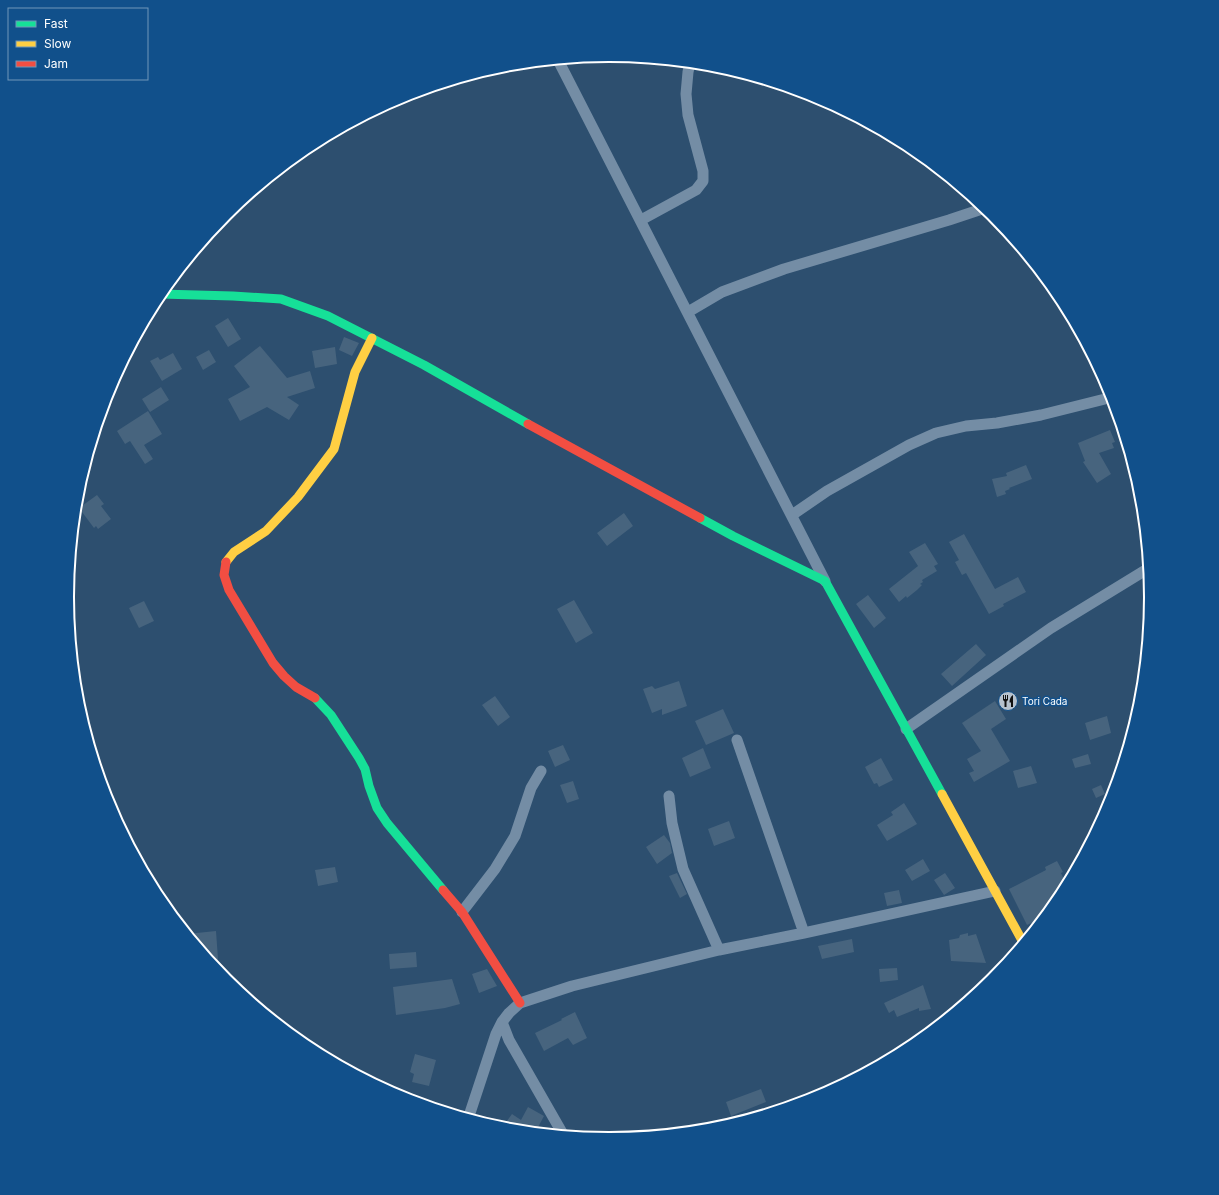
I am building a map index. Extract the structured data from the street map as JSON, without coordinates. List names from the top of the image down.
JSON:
{
  "places": {
    "restaurant": ["Tori Cada"]
  },
  "legend": ["Fast", "Slow", "Jam"]
}
